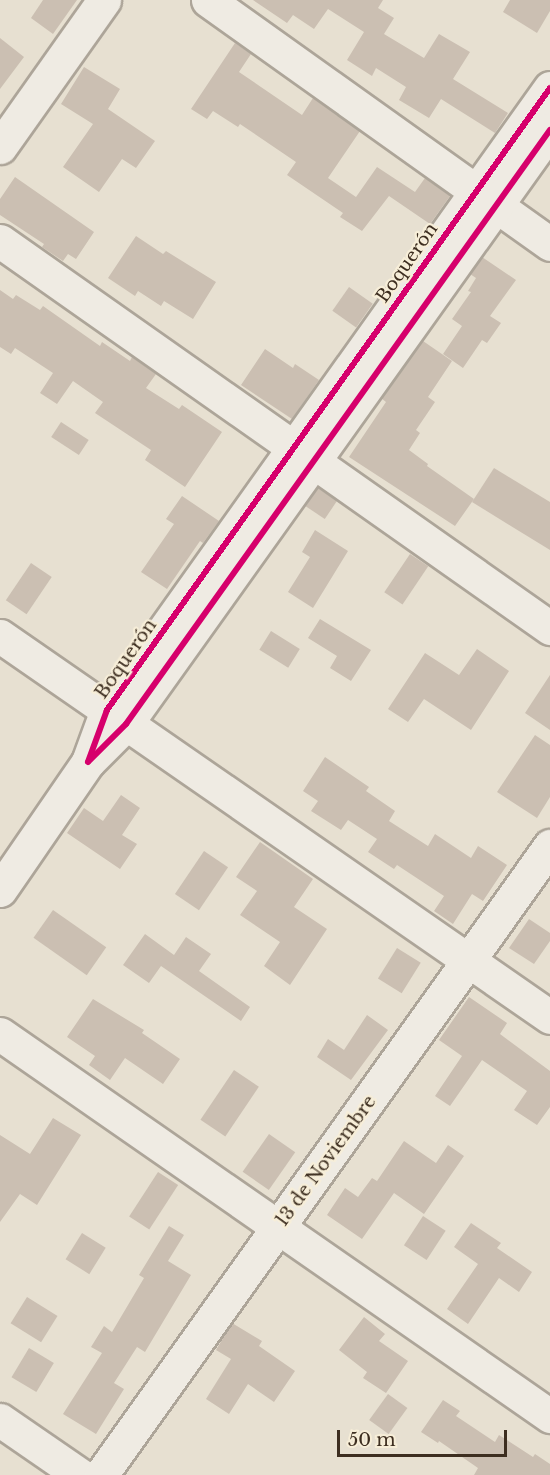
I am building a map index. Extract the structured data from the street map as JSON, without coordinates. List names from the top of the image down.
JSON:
{
  "streets": {
    "street": ["Boquerón", "13 de Noviembre"]
  },
  "scale_bar": "50 m"
}
